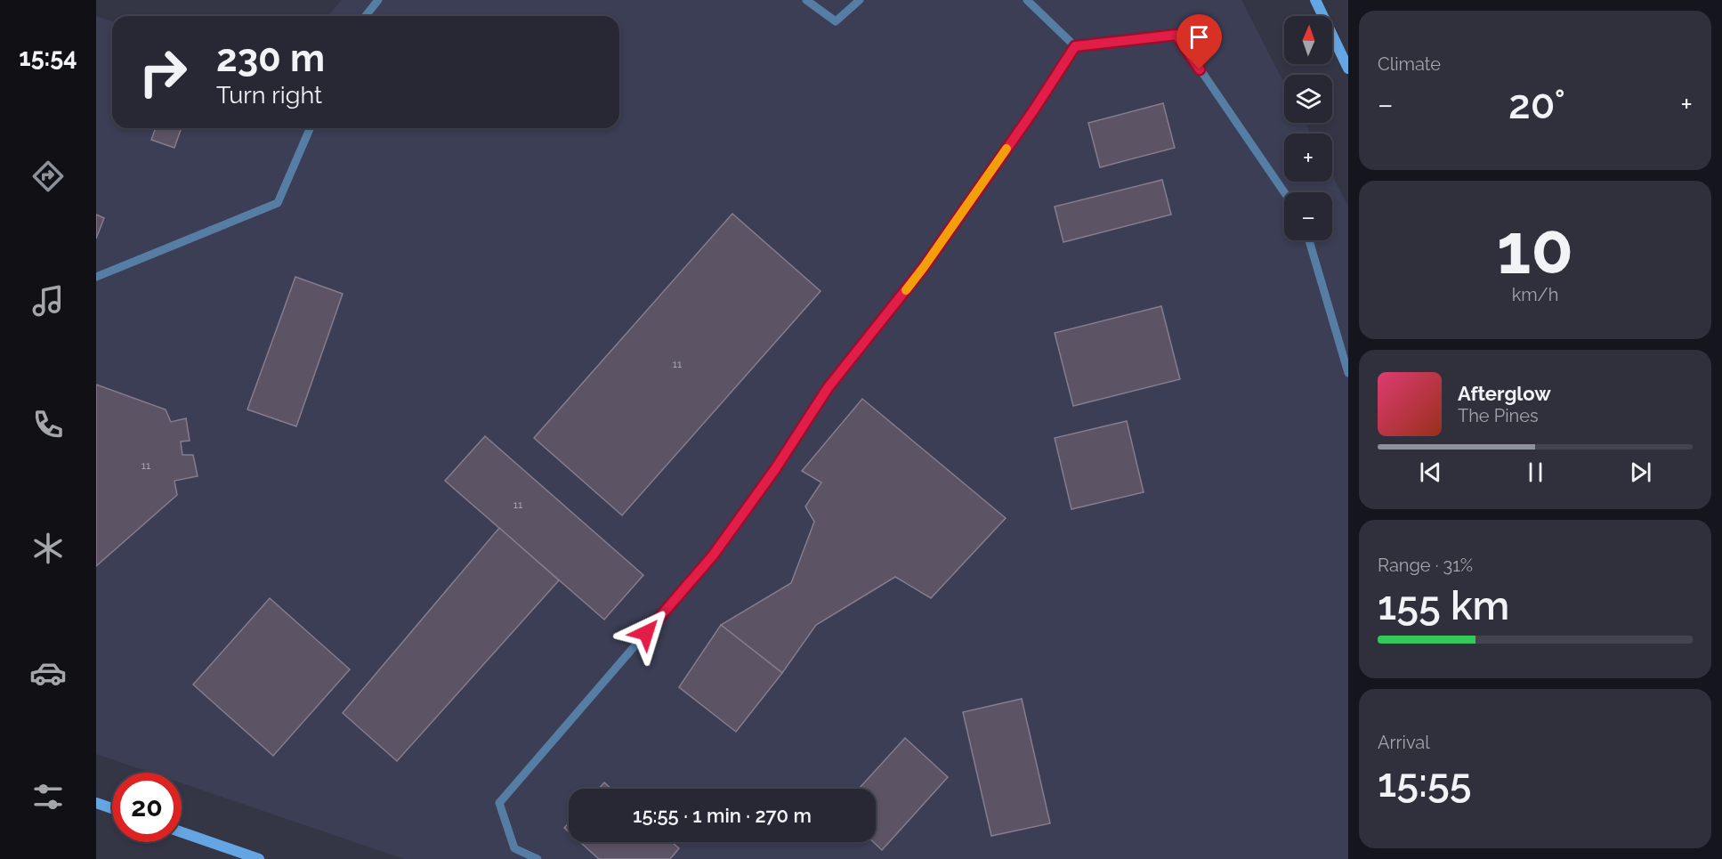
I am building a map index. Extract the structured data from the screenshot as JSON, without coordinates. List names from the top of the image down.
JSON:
{
  "house_numbers": ["11", "11", "11"],
  "north": "top",
  "page": {
    "tabs": "15:54",
    "tile": [
      "Climate",
      ["10", "km/h"],
      ["Range · 31%", "155 km"],
      ["Arrival", "15:55"]
    ],
    "map_buttons": ["+", "−"],
    "turn": ["230 m", "Turn right"],
    "heat": ["−", "20°", "+"],
    "song": ["Afterglow", "The Pines"],
    "limit": "20",
    "trip": "15:55 · 1 min · 270 m"
  }
}
